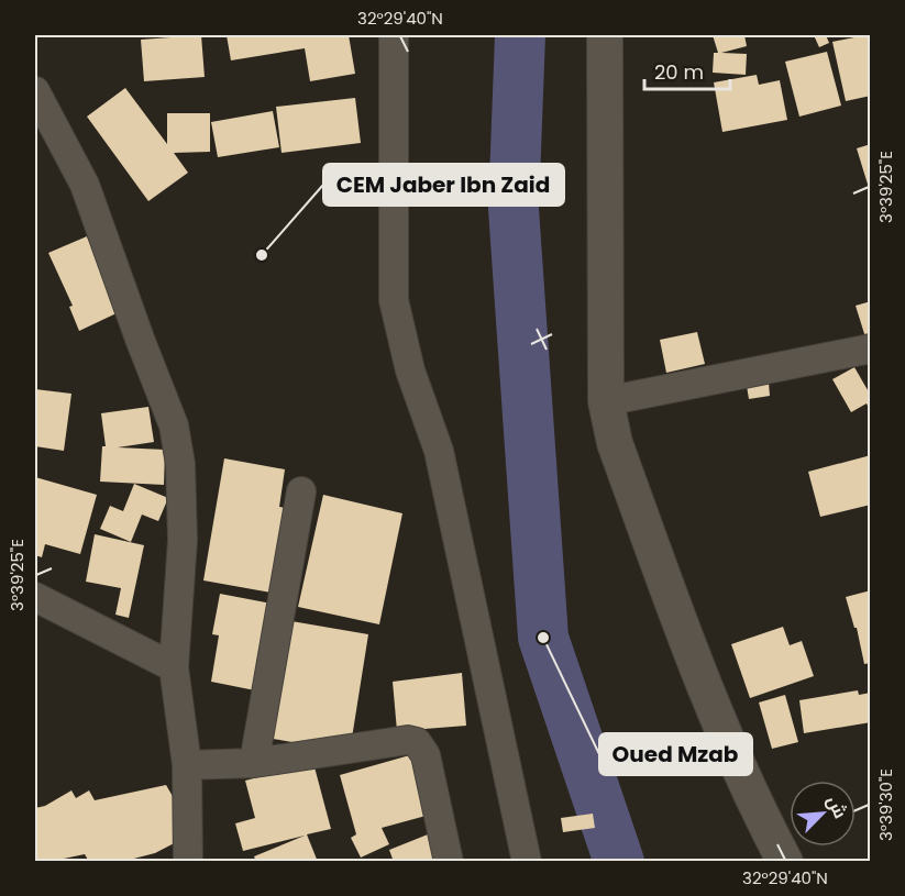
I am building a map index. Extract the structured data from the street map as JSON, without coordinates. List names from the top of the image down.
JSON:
{
  "places": ["CEM Jaber Ibn Zaid", "Oued Mzab"],
  "scale_bar": "20 m",
  "north": "top right",
  "coordinates": ["32°29'40\"N", "3°39'25\"E", "3°39'30\"E"]
}
